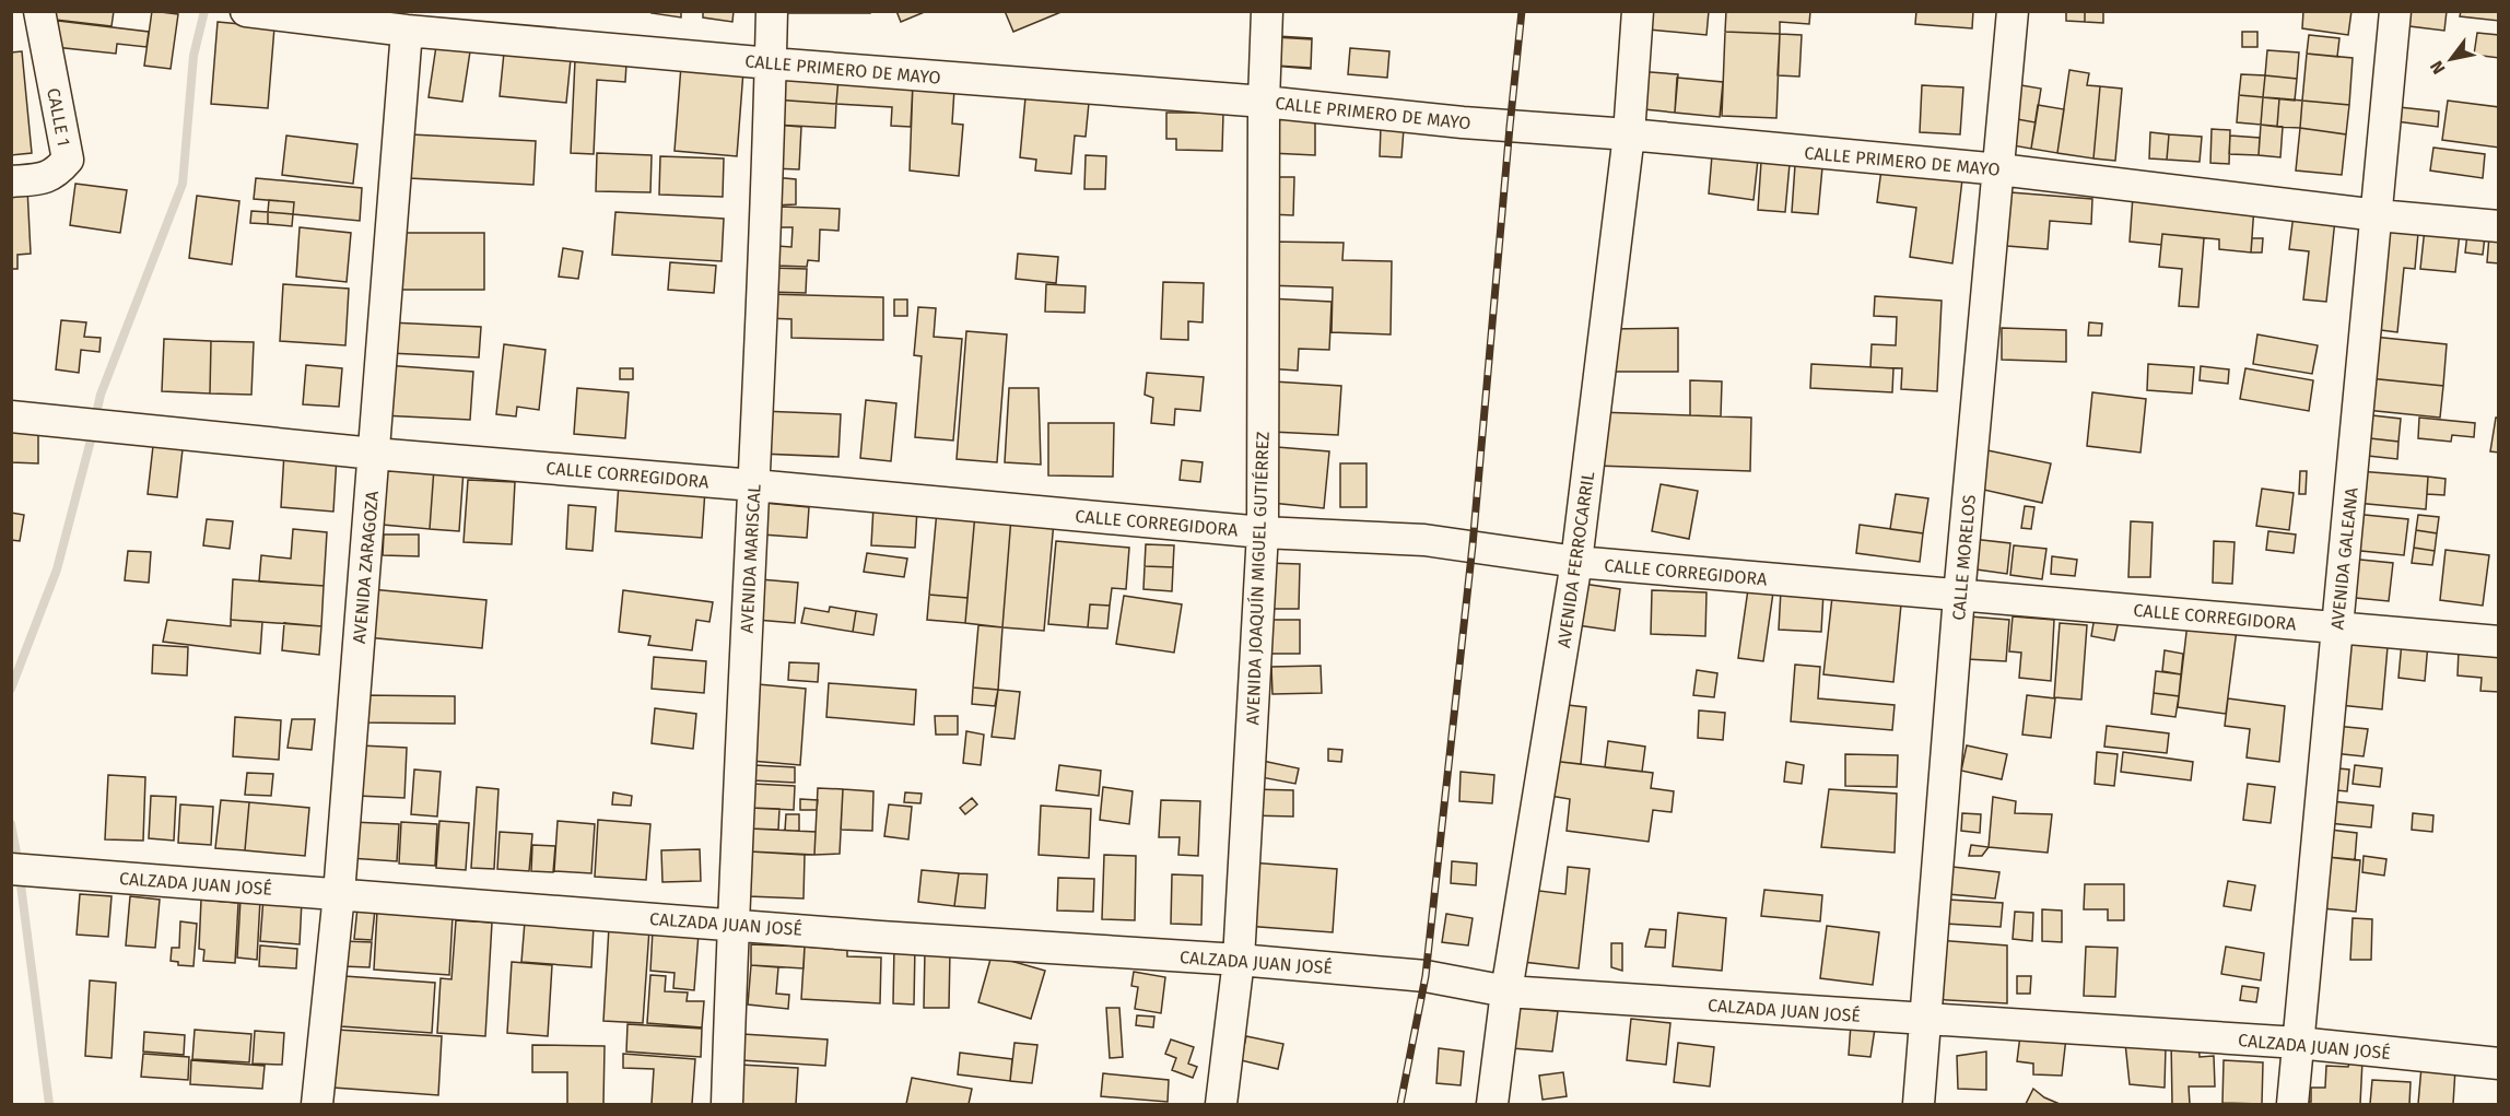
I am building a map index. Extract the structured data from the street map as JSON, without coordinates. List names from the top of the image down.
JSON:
{
  "streets": {
    "street": [
      "CALLE PRIMERO DE MAYO",
      "CALLE 1",
      "CALLE CORREGIDORA",
      "CALLE MORELOS",
      "AVENIDA MARISCAL",
      "AVENIDA GALEANA",
      "AVENIDA FERROCARRIL",
      "AVENIDA ZARAGOZA",
      "AVENIDA JOAQUÍN MIGUEL GUTIÉRREZ",
      "CALZADA JUAN JOSÉ"
    ]
  },
  "crossings": [
    ["CALLE PRIMERO DE MAYO", "CALLE MORELOS"],
    ["CALLE PRIMERO DE MAYO", "AVENIDA MARISCAL"],
    ["CALLE PRIMERO DE MAYO", "AVENIDA GALEANA"],
    ["CALLE PRIMERO DE MAYO", "AVENIDA FERROCARRIL"],
    ["CALLE PRIMERO DE MAYO", "AVENIDA ZARAGOZA"],
    ["CALLE PRIMERO DE MAYO", "AVENIDA JOAQUÍN MIGUEL GUTIÉRREZ"],
    ["CALLE CORREGIDORA", "CALLE MORELOS"],
    ["CALLE CORREGIDORA", "AVENIDA MARISCAL"],
    ["CALLE CORREGIDORA", "AVENIDA GALEANA"],
    ["CALLE CORREGIDORA", "AVENIDA FERROCARRIL"],
    ["CALLE CORREGIDORA", "AVENIDA ZARAGOZA"],
    ["CALLE CORREGIDORA", "AVENIDA JOAQUÍN MIGUEL GUTIÉRREZ"],
    ["CALLE MORELOS", "CALZADA JUAN JOSÉ"],
    ["AVENIDA MARISCAL", "CALZADA JUAN JOSÉ"],
    ["AVENIDA GALEANA", "CALZADA JUAN JOSÉ"],
    ["AVENIDA FERROCARRIL", "CALZADA JUAN JOSÉ"],
    ["AVENIDA ZARAGOZA", "CALZADA JUAN JOSÉ"],
    ["AVENIDA JOAQUÍN MIGUEL GUTIÉRREZ", "CALZADA JUAN JOSÉ"]
  ],
  "north": "bottom left"
}
